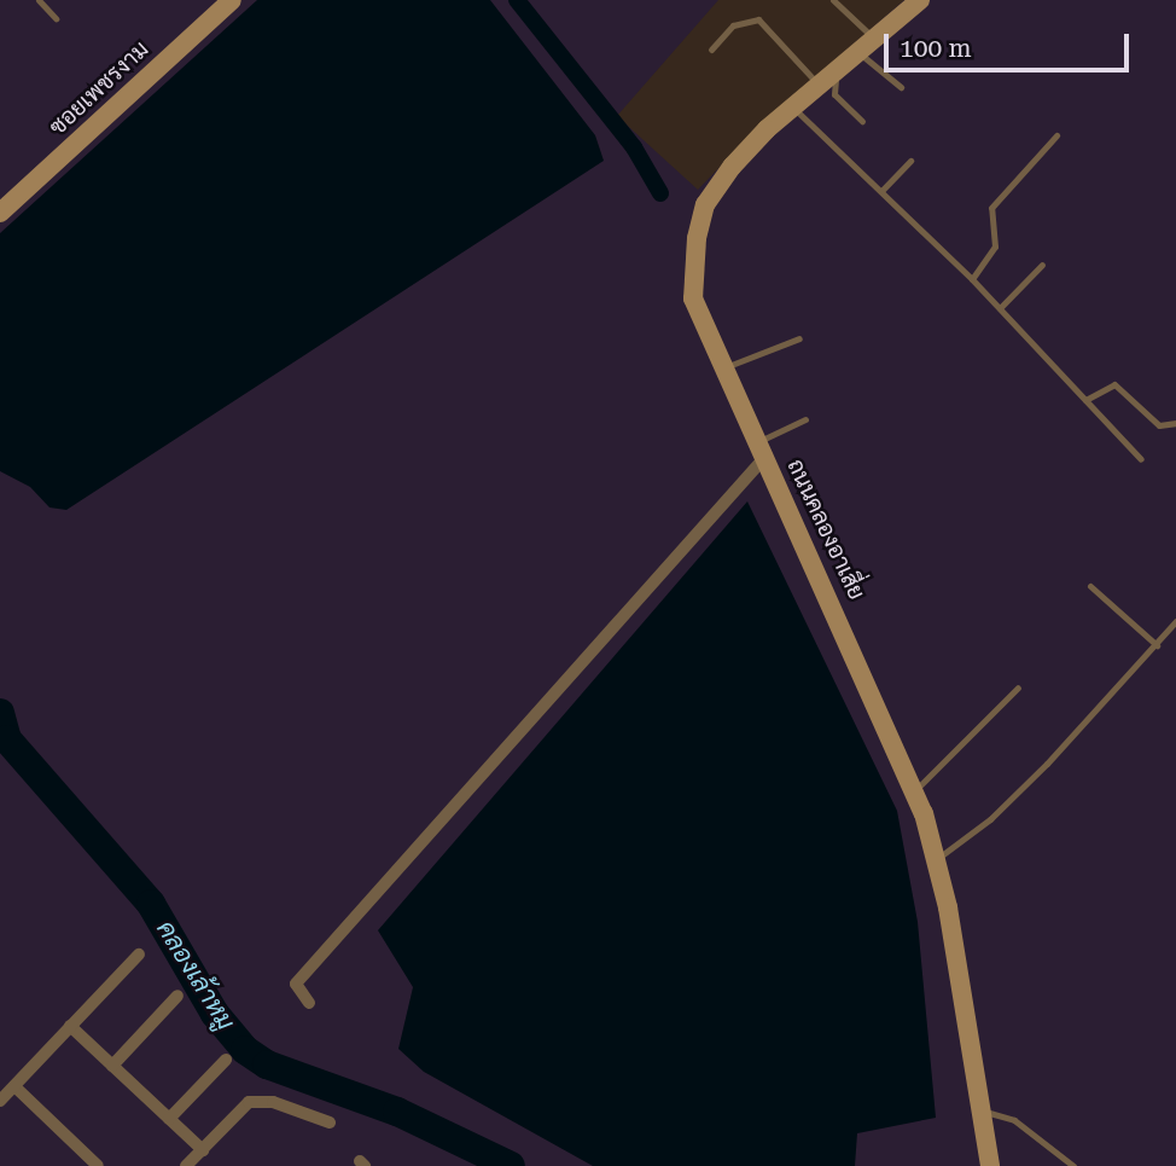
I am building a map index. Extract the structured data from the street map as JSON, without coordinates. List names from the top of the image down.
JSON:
{
  "streets": {
    "street": ["ซอยเพชรงาม", "ถนนคลองอาเสี่ย"]
  },
  "water": ["คลองเล้าหมู"],
  "scale_bar": "100 m"
}
